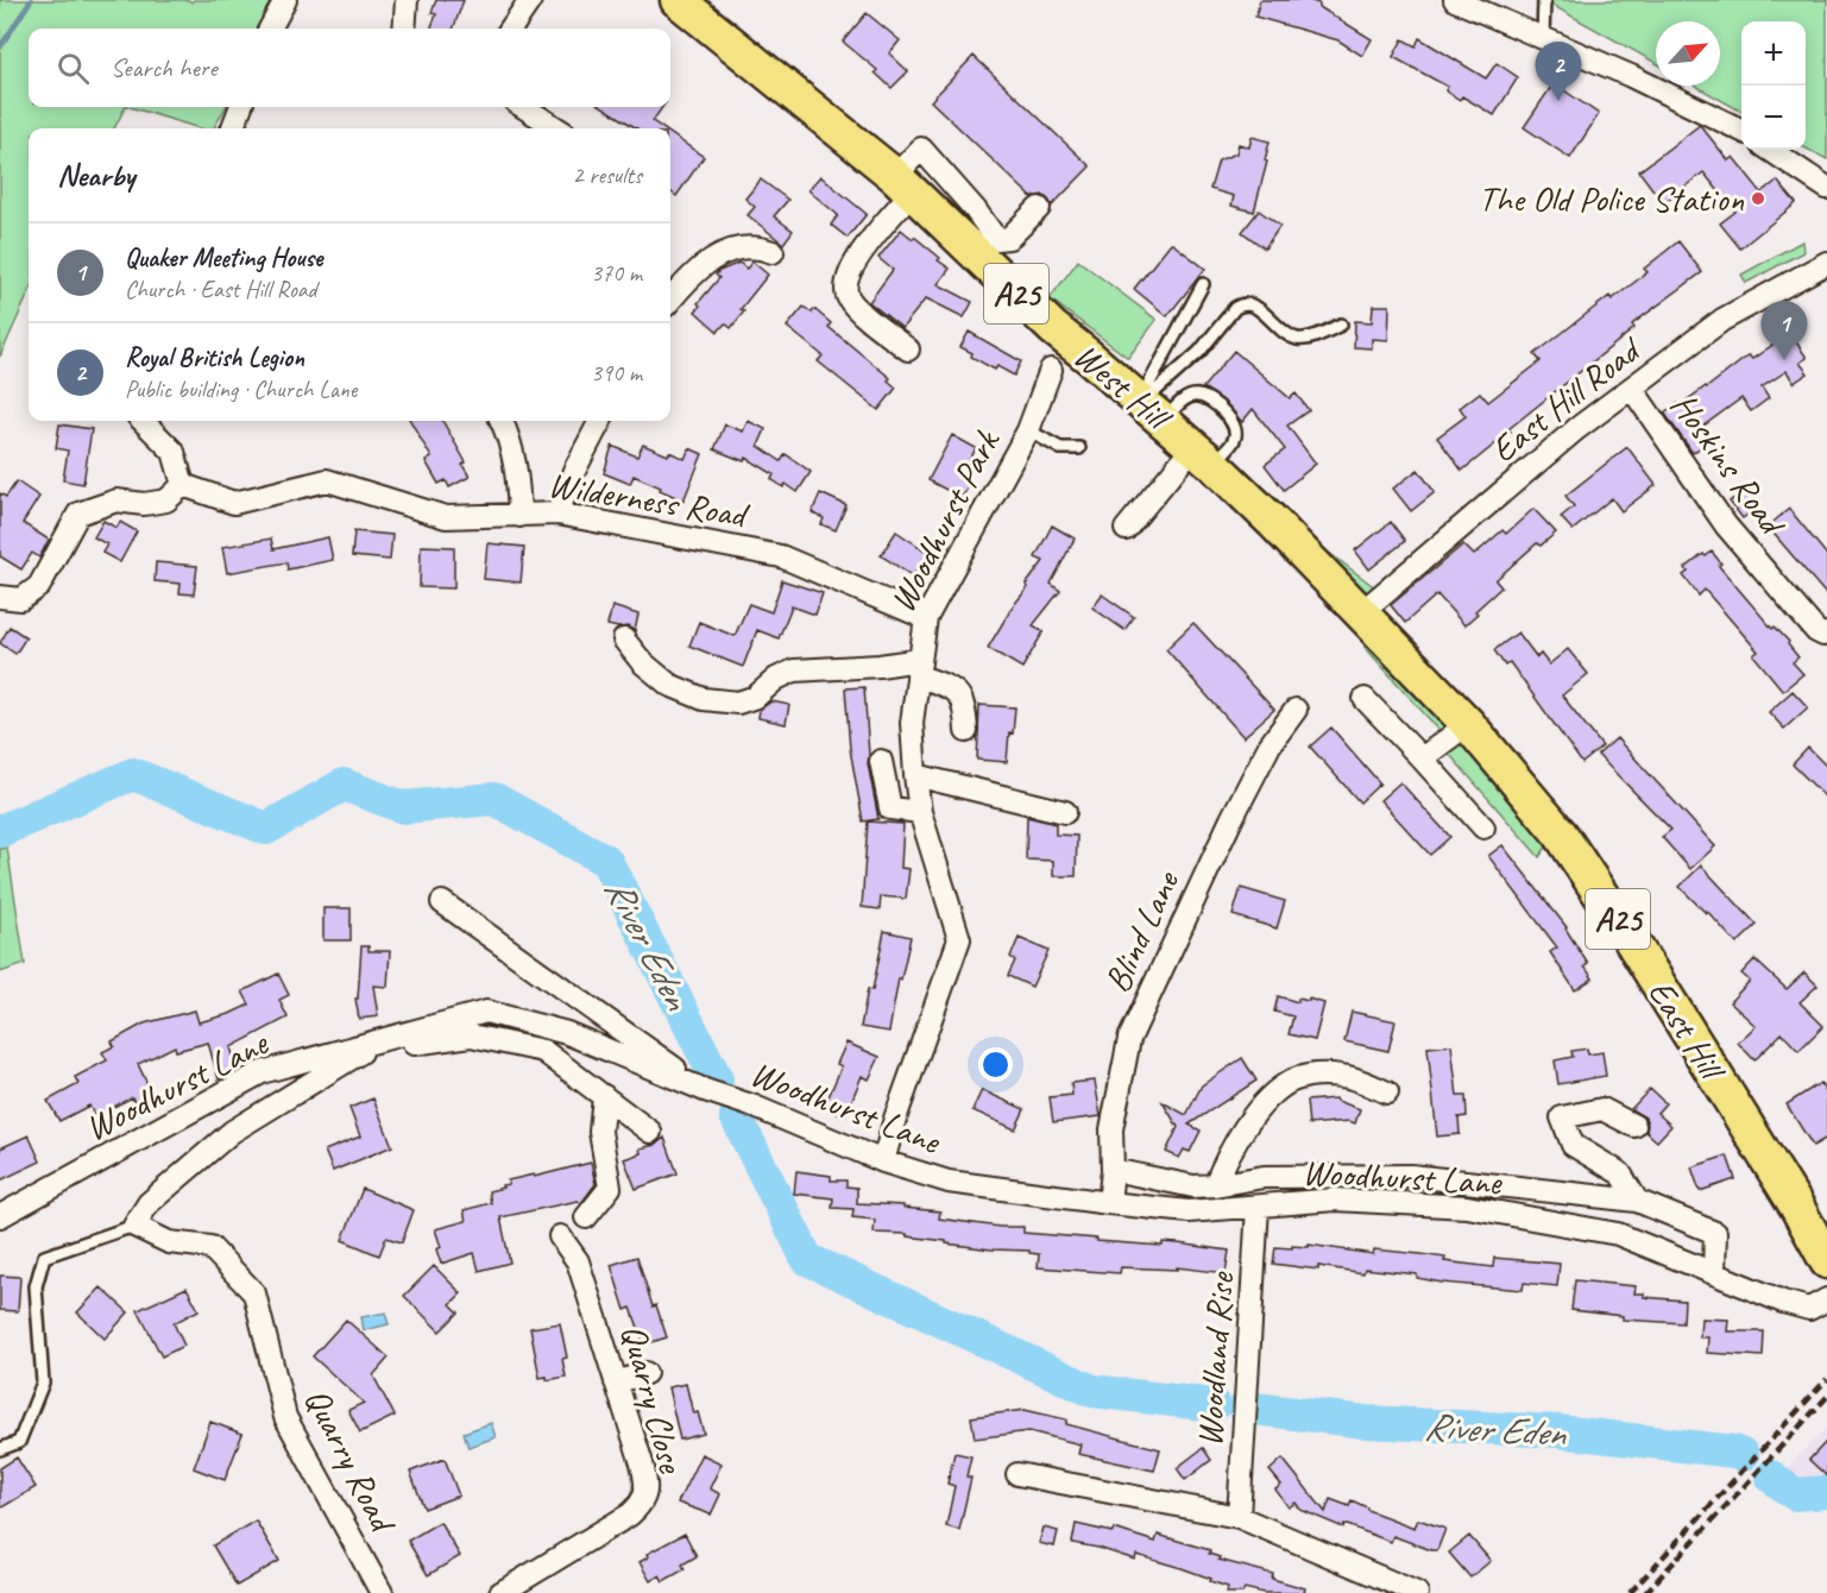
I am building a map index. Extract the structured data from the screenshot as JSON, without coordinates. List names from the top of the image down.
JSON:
{
  "streets": {
    "main road": ["A25", "West Hill", "East Hill"],
    "street": [
      "East Hill Road",
      "Hoskins Road",
      "Wilderness Road",
      "Woodhurst Park",
      "Blind Lane",
      "Woodhurst Lane",
      "Woodland Rise",
      "Quarry Close",
      "Quarry Road"
    ]
  },
  "crossings": [
    ["West Hill", "East Hill Road"],
    ["West Hill", "East Hill"],
    ["East Hill Road", "Hoskins Road"],
    ["East Hill Road", "East Hill"],
    ["Wilderness Road", "Woodhurst Park"],
    ["Woodhurst Park", "Woodhurst Lane"],
    ["Blind Lane", "Woodhurst Lane"],
    ["Woodhurst Lane", "Woodland Rise"]
  ],
  "water": ["River Eden"],
  "places": ["The Old Police Station"],
  "north": "top right",
  "page": {
    "map_buttons": ["+", "−"],
    "search": "Search here",
    "pins": ["2", "1"],
    "heading": ["Nearby", "2 results"],
    "list": [
      {
        "mark": "1",
        "name": "Quaker Meeting House",
        "note": "Church · East Hill Road",
        "value": "370 m"
      },
      {
        "mark": "2",
        "name": "Royal British Legion",
        "note": "Public building · Church Lane",
        "value": "390 m"
      }
    ]
  }
}
